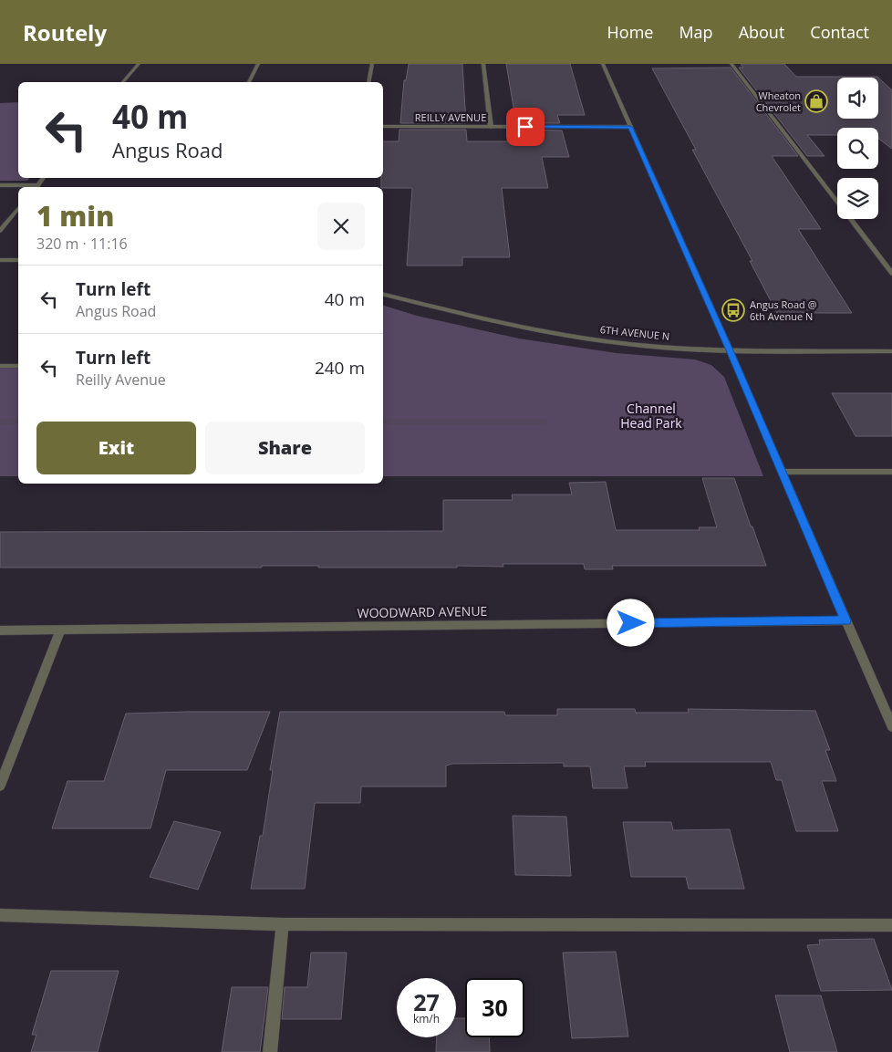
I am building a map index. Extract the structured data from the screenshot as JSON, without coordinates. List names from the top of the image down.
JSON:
{
  "streets": {
    "street": ["REILLY AVENUE", "6TH AVENUE N", "WOODWARD AVENUE"]
  },
  "parks": ["Channel Head Park"],
  "places": {
    "shop": ["Wheaton Chevrolet"],
    "bus stop": ["Angus Road @ 6th Avenue N"]
  },
  "page": {
    "header": "Routely",
    "nav": [
      "Home",
      "Map",
      "About",
      "Contact"
    ],
    "turn": ["40 m", "Angus Road"],
    "heading": ["1 min", "320 m · 11:16"],
    "list": [
      {
        "name": "Turn left",
        "note": "Angus Road",
        "value": "40 m"
      },
      {
        "name": "Turn left",
        "note": "Reilly Avenue",
        "value": "240 m"
      }
    ],
    "buttons": ["Exit", "Share"],
    "speed": "27 km/h",
    "limit": "30"
  }
}
